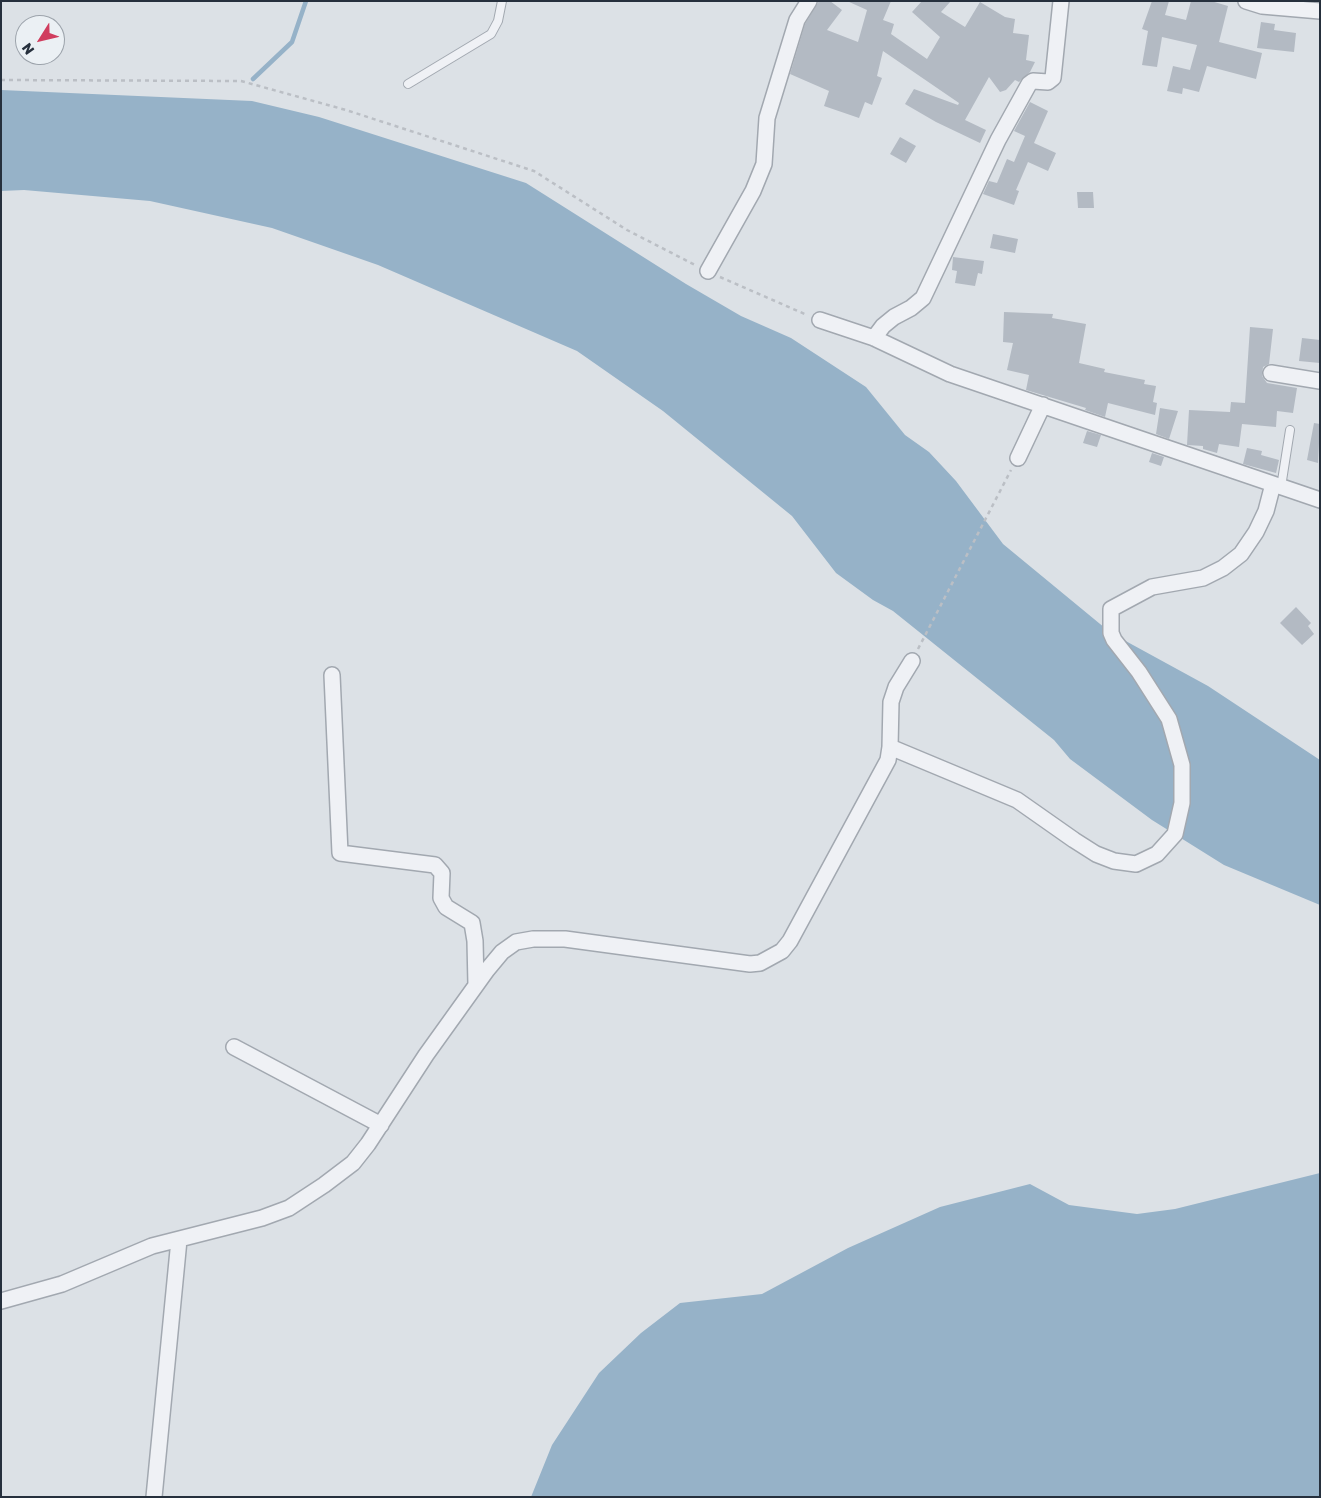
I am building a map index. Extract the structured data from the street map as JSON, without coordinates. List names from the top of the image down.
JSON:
{
  "north": "bottom left"
}
